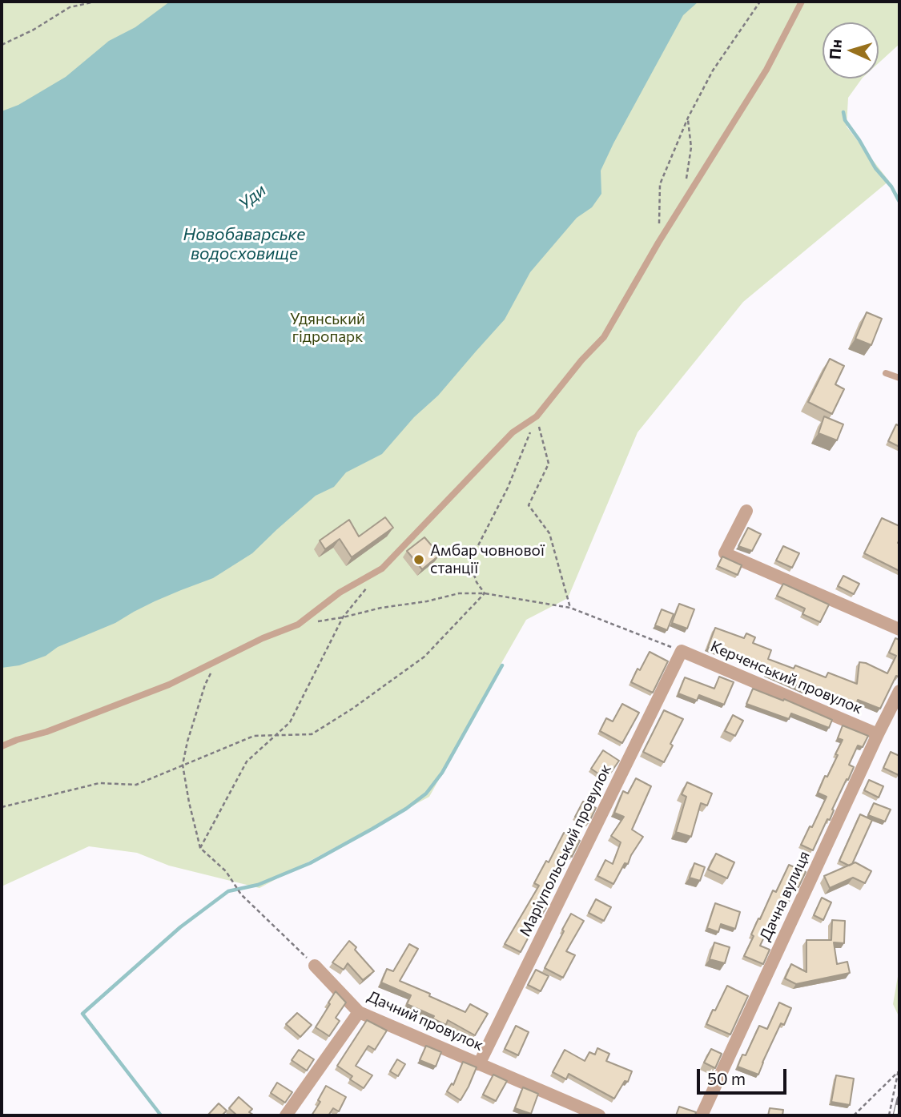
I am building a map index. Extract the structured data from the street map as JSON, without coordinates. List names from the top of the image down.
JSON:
{
  "streets": {
    "street": [
      "Керченський провулок",
      "Маріупольський провулок",
      "Дачна вулиця",
      "Дачний провулок"
    ]
  },
  "crossings": [
    ["Керченський провулок", "Маріупольський провулок"],
    ["Керченський провулок", "Дачна вулиця"],
    ["Маріупольський провулок", "Дачний провулок"]
  ],
  "water": ["Уди", "Новобаварське водосховище"],
  "parks": ["Удянський гідропарк"],
  "places": ["Амбар човнової станції"],
  "scale_bar": "50 m",
  "north": "left"
}
